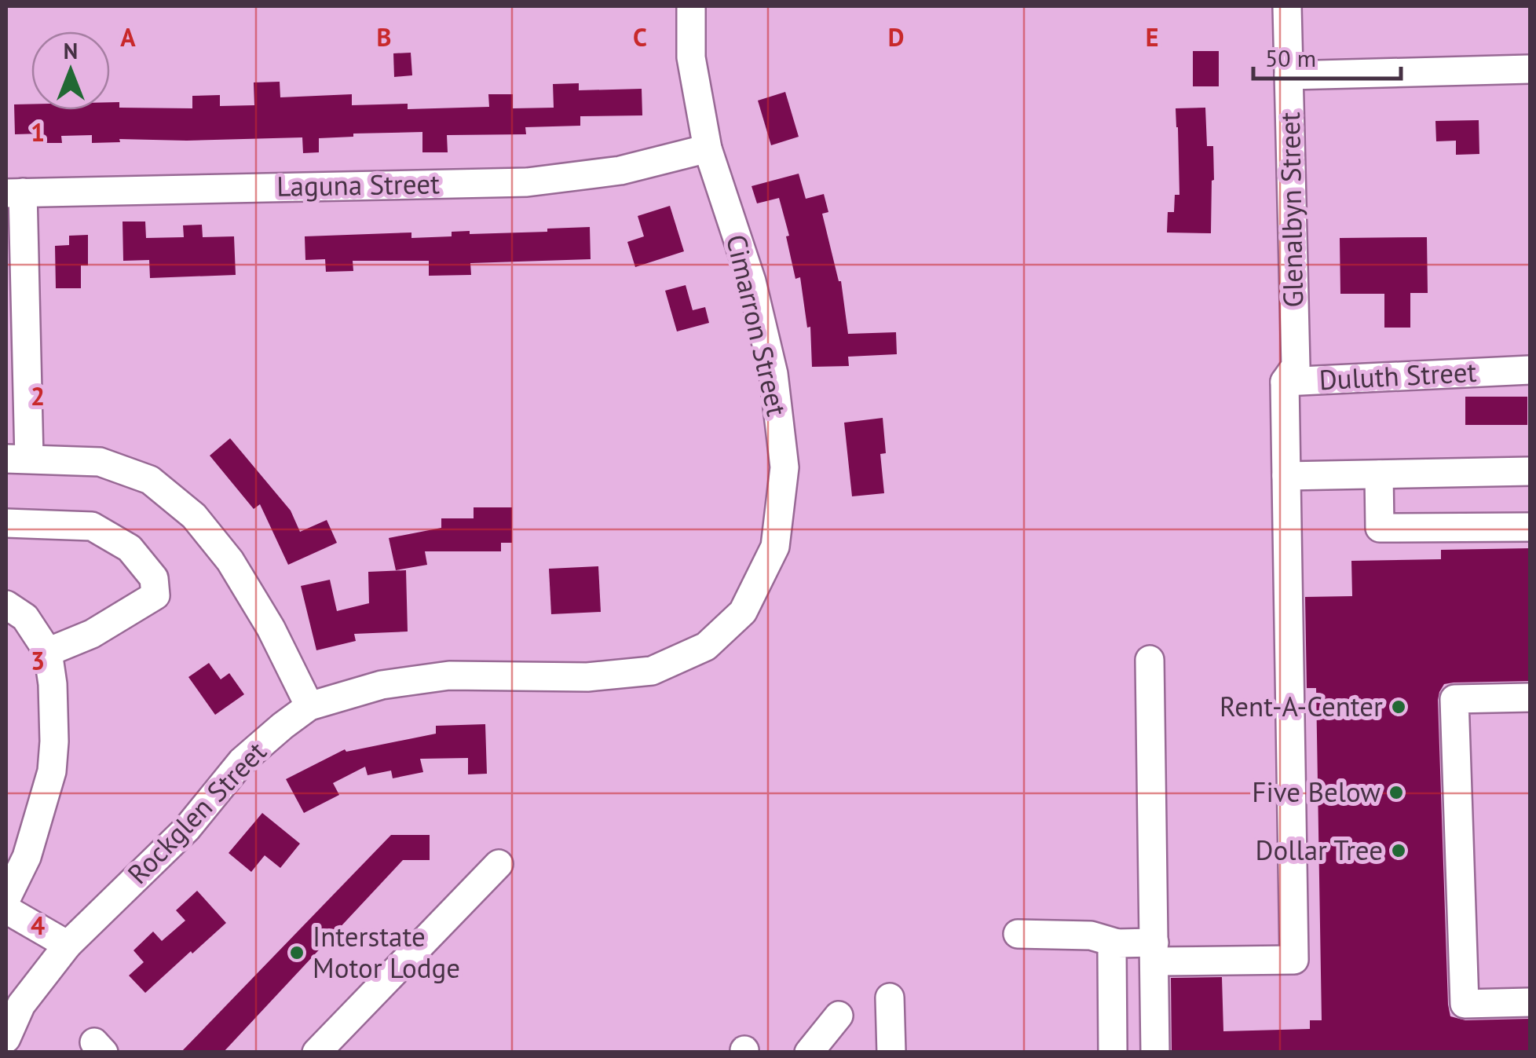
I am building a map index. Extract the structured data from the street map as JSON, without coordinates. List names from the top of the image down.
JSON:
{
  "streets": {
    "street": [
      "Laguna Street",
      "Glenalbyn Street",
      "Cimarron Street",
      "Duluth Street",
      "Rockglen Street"
    ]
  },
  "crossings": [
    ["Laguna Street", "Cimarron Street"],
    ["Glenalbyn Street", "Duluth Street"],
    ["Cimarron Street", "Rockglen Street"]
  ],
  "places": [
    "Rent-A-Center",
    "Five Below",
    "Dollar Tree",
    "Interstate Motor Lodge"
  ],
  "scale_bar": "50 m",
  "north": "top",
  "grid": {
    "columns": [
      "A",
      "B",
      "C",
      "D",
      "E"
    ],
    "rows": [
      "1",
      "2",
      "3",
      "4"
    ]
  }
}
